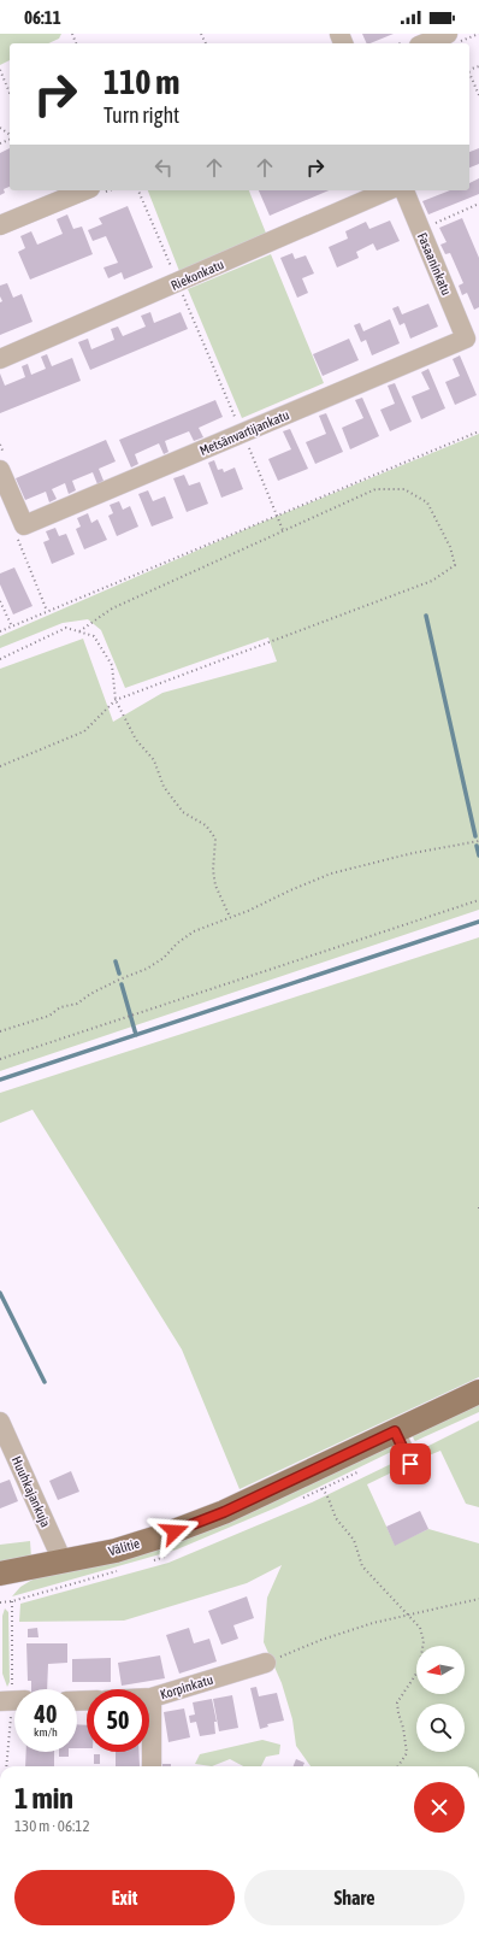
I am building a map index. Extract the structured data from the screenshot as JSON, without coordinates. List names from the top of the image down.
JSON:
{
  "streets": {
    "main road": ["Välitie"],
    "street": [
      "Fasaaninkatu",
      "Riekonkatu",
      "Metsänvartijankatu",
      "Huuhkajankuja",
      "Korpinkatu"
    ]
  },
  "crossings": [
    ["Fasaaninkatu", "Metsänvartijankatu"],
    ["Huuhkajankuja", "Välitie"]
  ],
  "north": "left",
  "page": {
    "status": "06:11",
    "turn": ["110 m", "Turn right"],
    "speed": "40 km/h",
    "limit": "50",
    "heading": ["1 min", "130 m · 06:12"],
    "buttons": ["Exit", "Share"]
  }
}
